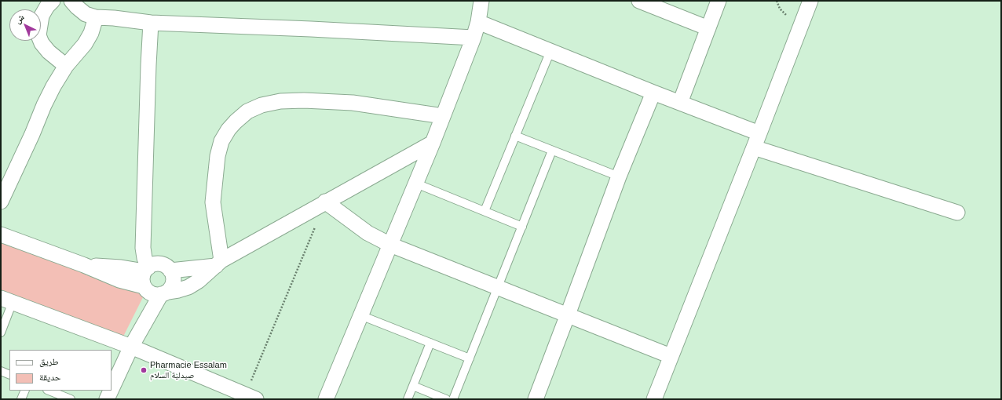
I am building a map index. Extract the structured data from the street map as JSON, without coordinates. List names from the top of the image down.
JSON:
{
  "places": ["Pharmacie Essalam صيدلية السلام"],
  "legend": ["طريق", "حديقة"],
  "north": "top left"
}
